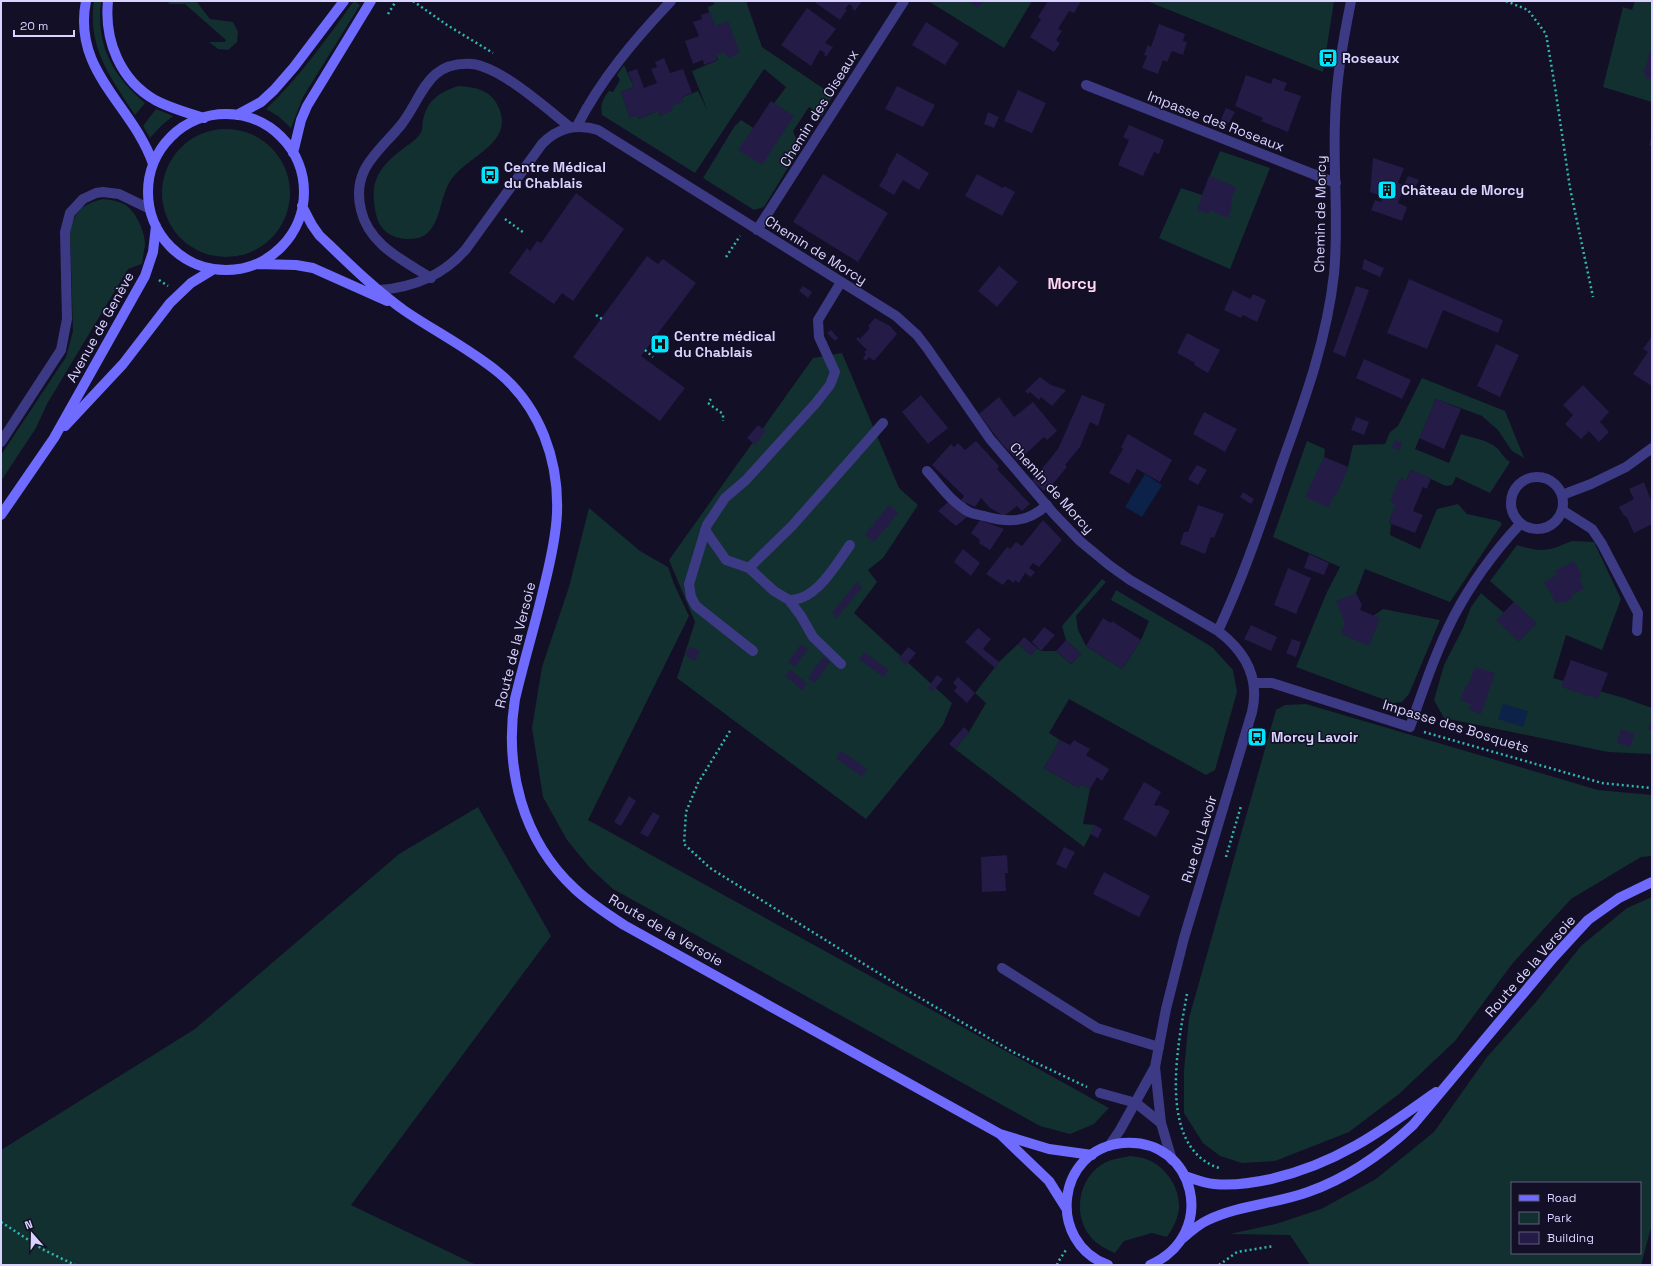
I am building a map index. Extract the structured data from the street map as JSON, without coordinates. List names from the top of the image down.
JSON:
{
  "streets": {
    "main road": ["Avenue de Genève", "Route de la Versoie"],
    "street": [
      "Chemin des Oiseaux",
      "Impasse des Roseaux",
      "Chemin de Morcy",
      "Impasse des Bosquets",
      "Rue du Lavoir"
    ]
  },
  "crossings": [
    ["Chemin des Oiseaux", "Chemin de Morcy"],
    ["Impasse des Roseaux", "Chemin de Morcy"],
    ["Chemin de Morcy", "Rue du Lavoir"],
    ["Route de la Versoie", "Rue du Lavoir"],
    ["Impasse des Bosquets", "Rue du Lavoir"]
  ],
  "districts": ["Morcy"],
  "places": {
    "bus stop": ["Roseaux", "Centre Médical du Chablais", "Morcy Lavoir"],
    "building": ["Château de Morcy"],
    "hospital": ["Centre médical du Chablais"]
  },
  "legend": ["Road", "Park", "Building"],
  "scale_bar": "20 m",
  "north": "top"
}
